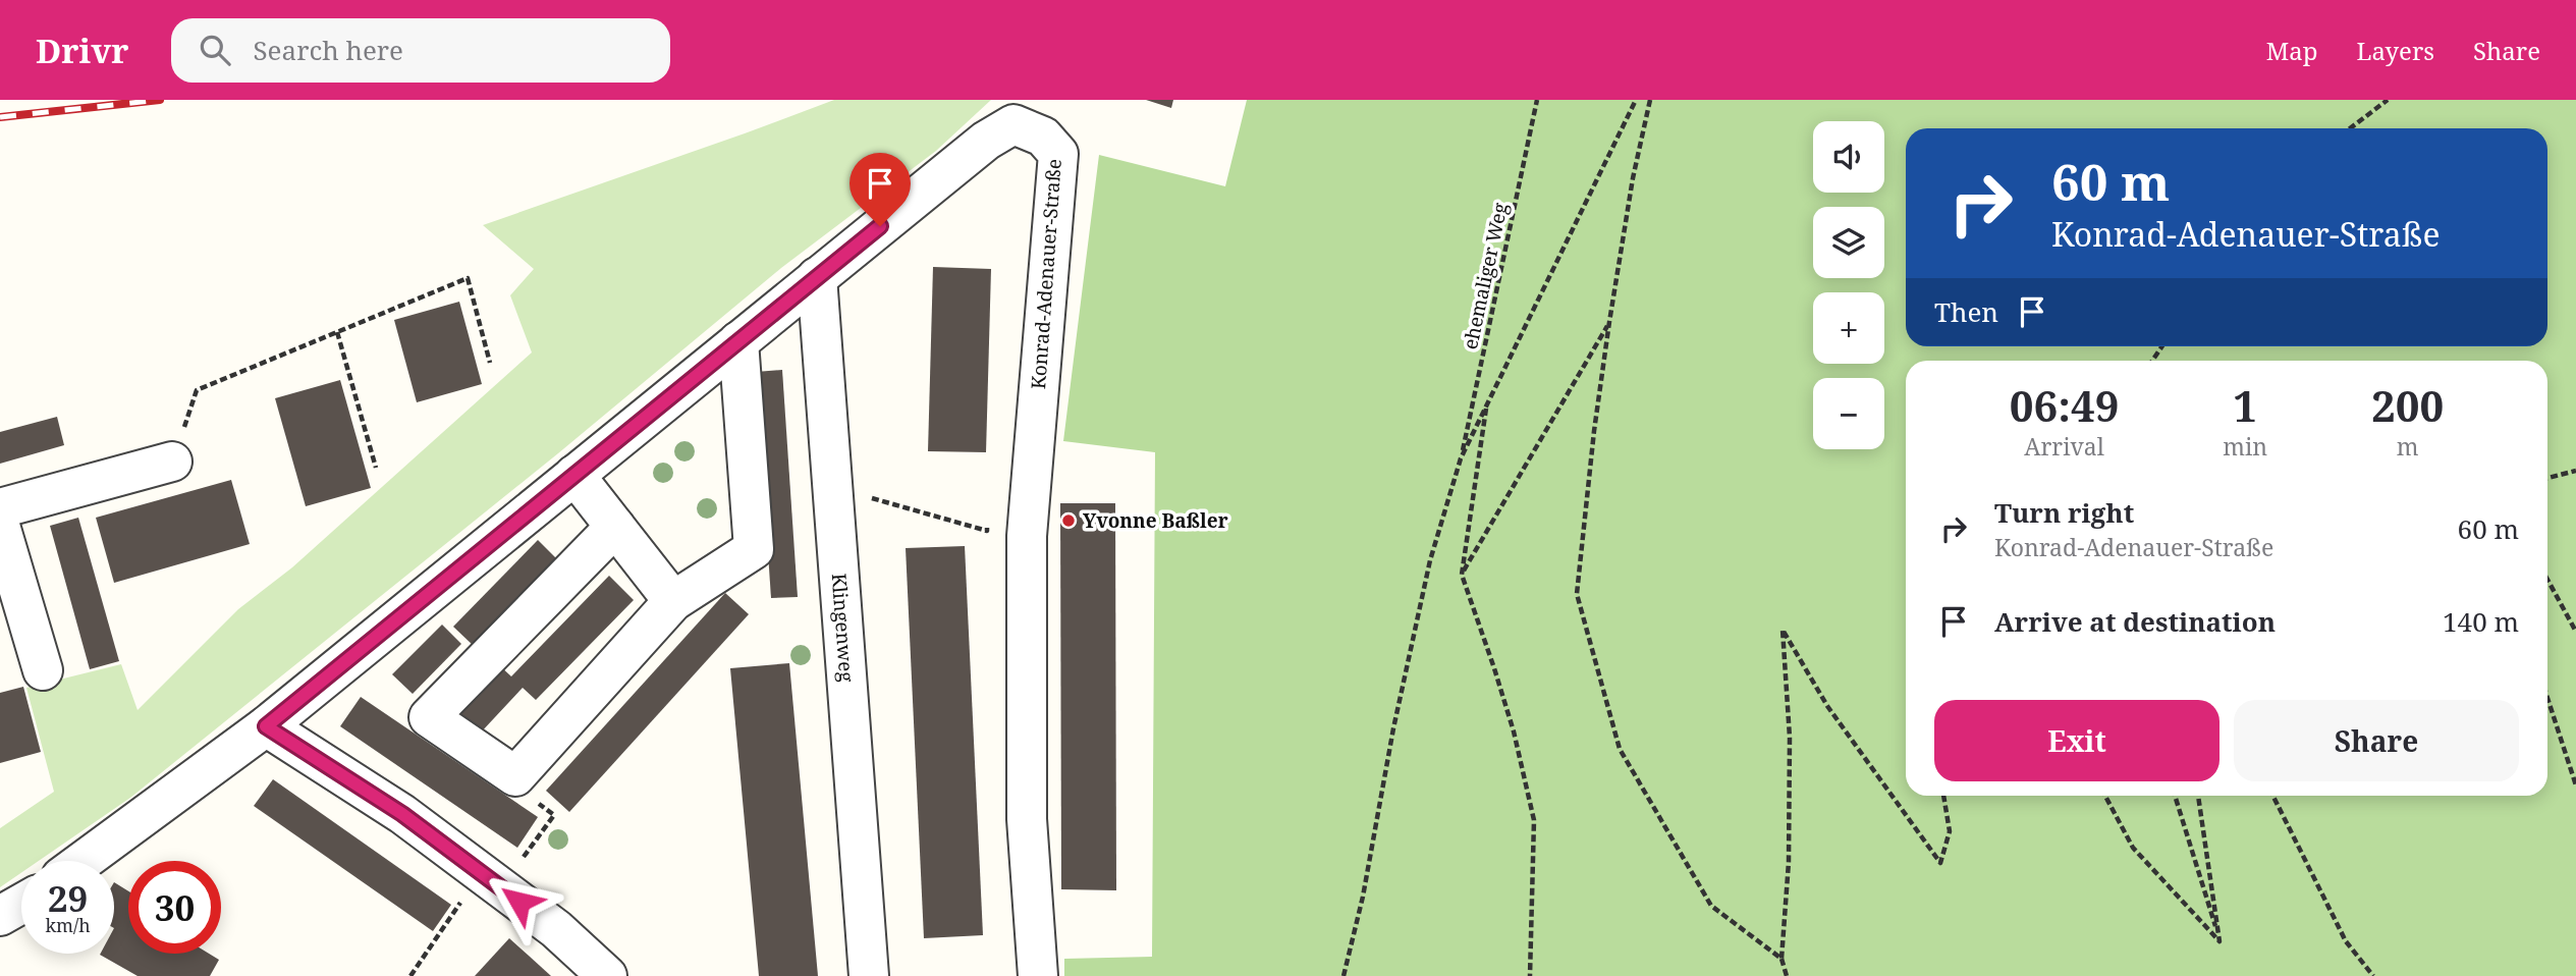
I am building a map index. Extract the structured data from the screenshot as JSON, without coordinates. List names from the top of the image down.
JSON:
{
  "streets": {
    "street": ["Konrad-Adenauer-Straße", "Klingenweg"],
    "path": ["ehemaliger Weg"]
  },
  "crossings": [
    ["Konrad-Adenauer-Straße", "Klingenweg"]
  ],
  "places": ["Yvonne Baßler"],
  "page": {
    "header": "Drivr",
    "search": "Search here",
    "nav": ["Map", "Layers", "Share"],
    "map_buttons": ["+", "−"],
    "turn": ["60 m", "Konrad-Adenauer-Straße"],
    "then": "Then",
    "eta": [
      "06:49",
      "Arrival",
      "1",
      "min",
      "200",
      "m"
    ],
    "list": [
      {
        "name": "Turn right",
        "note": "Konrad-Adenauer-Straße",
        "value": "60 m"
      },
      {
        "name": "Arrive at destination",
        "value": "140 m"
      }
    ],
    "buttons": ["Exit", "Share"],
    "speed": "29 km/h",
    "limit": "30"
  }
}
